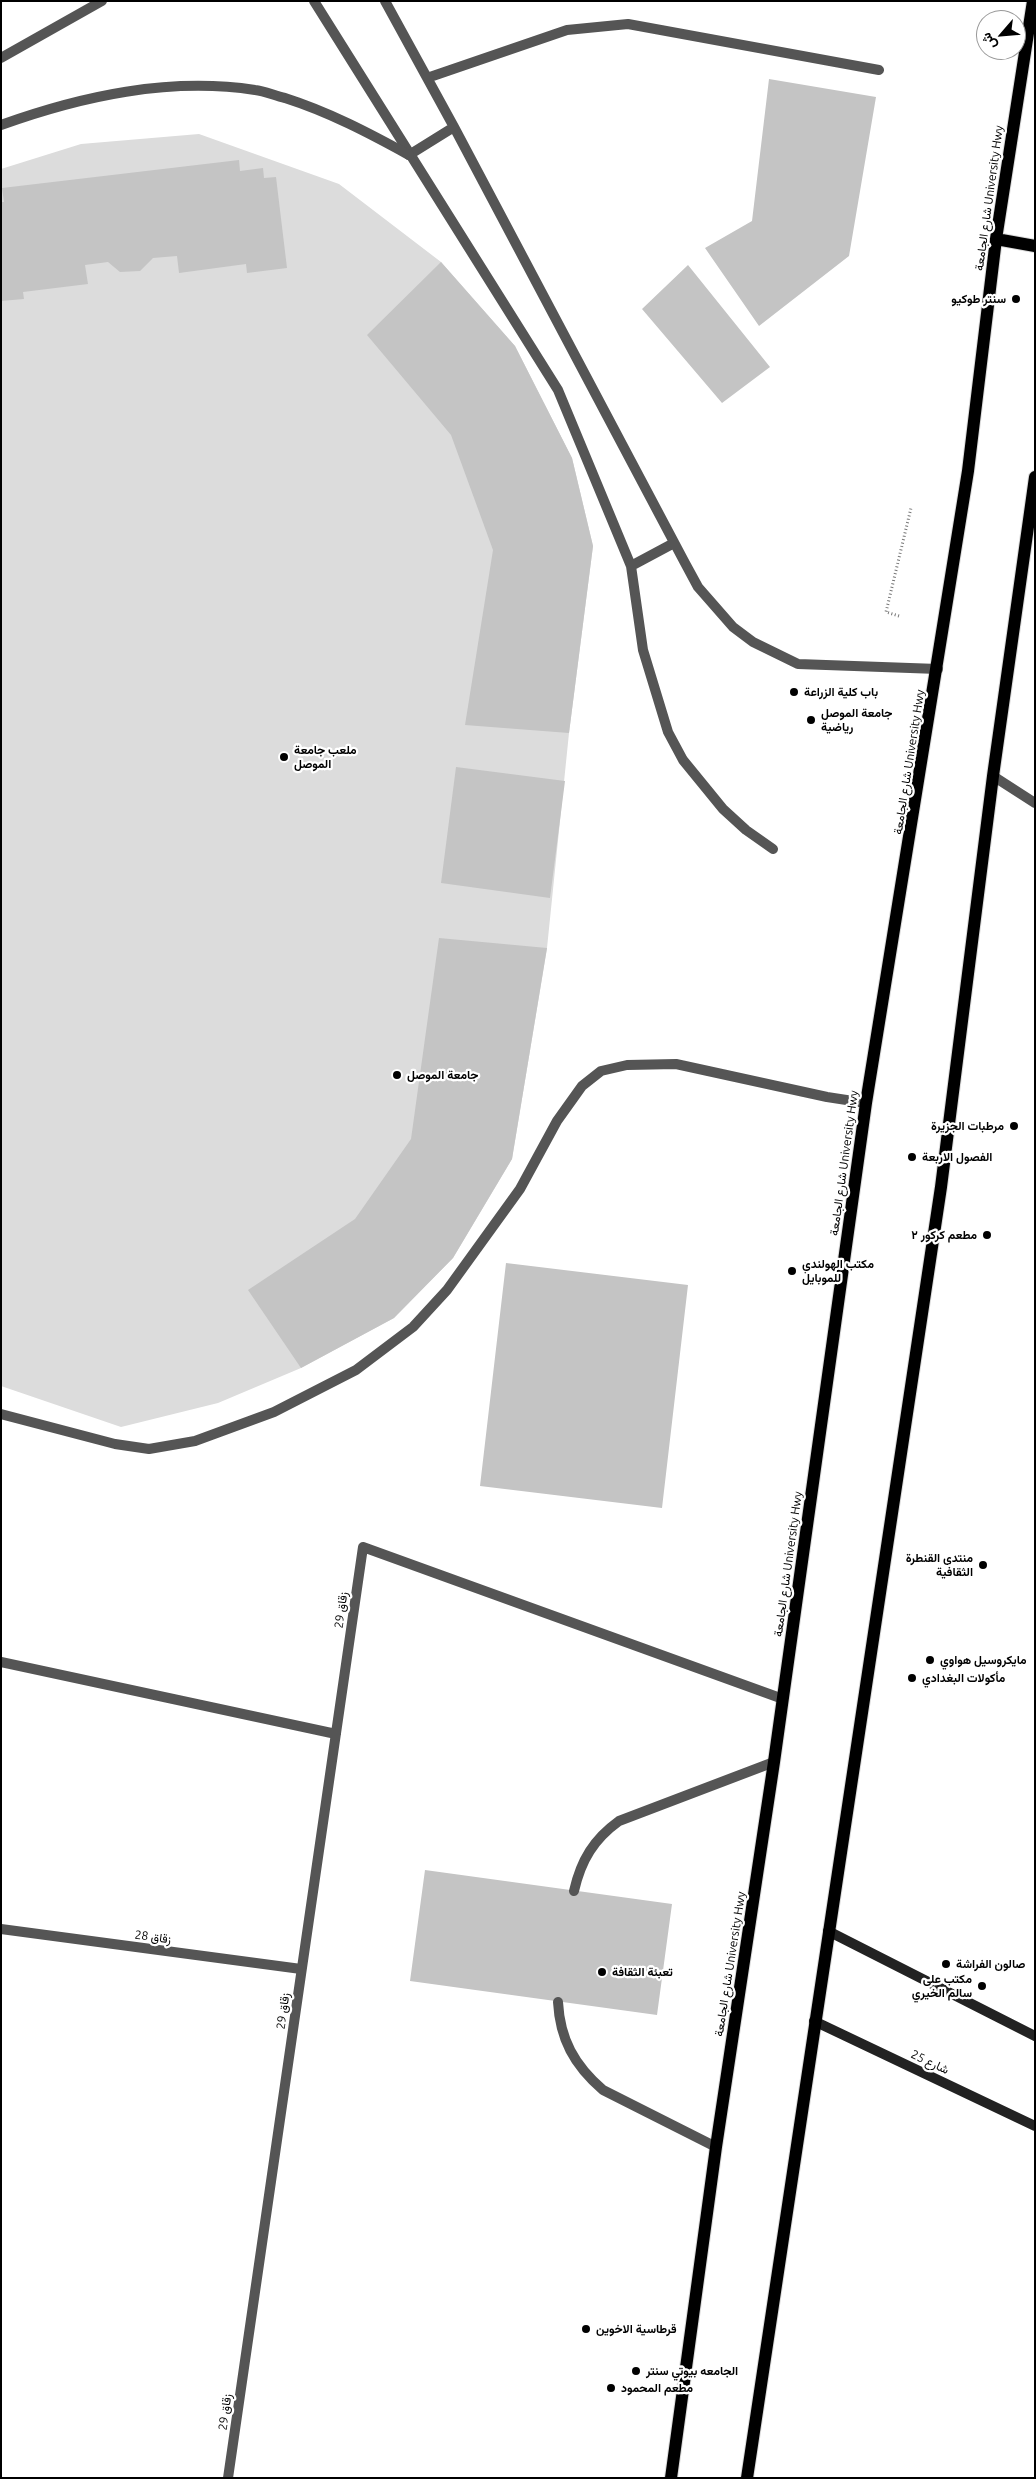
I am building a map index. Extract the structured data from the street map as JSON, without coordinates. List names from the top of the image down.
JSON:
{
  "streets": {
    "main road": ["شارع الجامعة University Hwy"],
    "street": ["زقاق 29", "زقاق 28", "شارع 25"]
  },
  "crossings": [
    ["شارع الجامعة University Hwy", "زقاق 29"],
    ["زقاق 29", "زقاق 28"]
  ],
  "places": [
    "سنتر طوكيو",
    "باب كلية الزراعة",
    "جامعة الموصل رياضية",
    "ملعب جامعة الموصل",
    "جامعة الموصل",
    "مرطبات الجزيرة",
    "الفصول الاربعة",
    "مطعم كركور ٢",
    "مكتب الهولندي للموبايل",
    "منتدى القنطرة الثقافية",
    "مايكروسيل هواوي",
    "مأكولات البغدادي",
    "صالون الفراشة",
    "تعبئة الثقافة",
    "مكتب على سالم الخيري",
    "قرطاسية الاخوين",
    "الجامعه بيوتي سنتر",
    "مطعم المحمود"
  ],
  "north": "bottom left"
}
